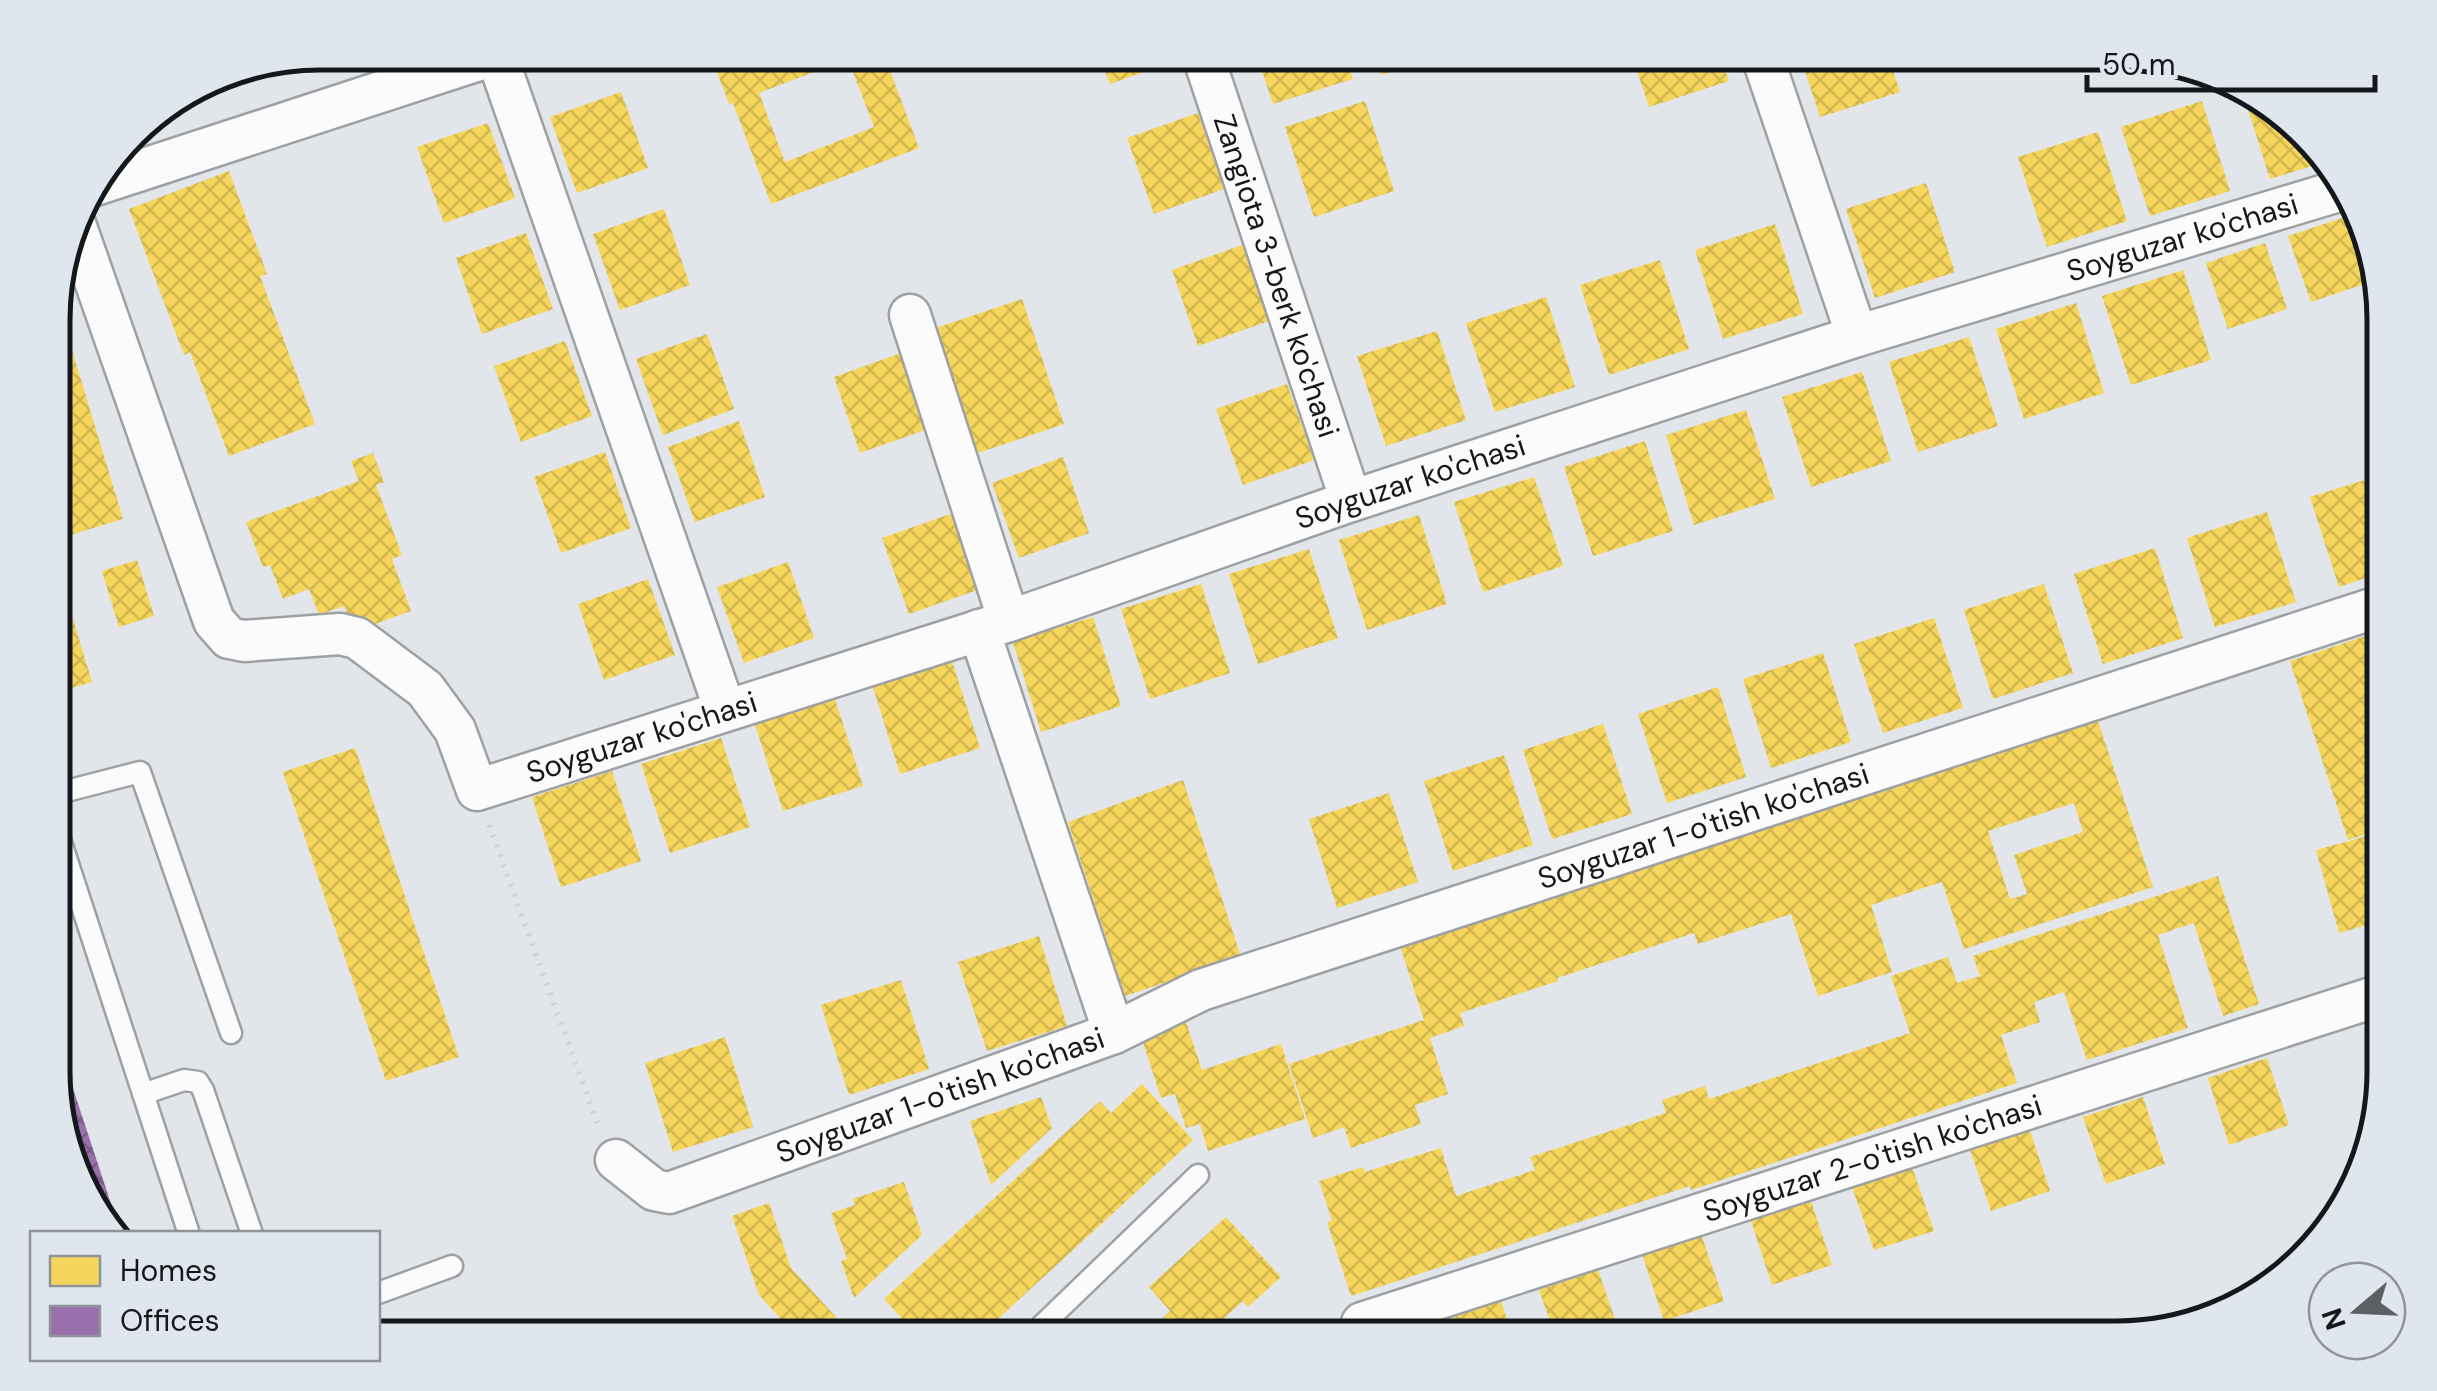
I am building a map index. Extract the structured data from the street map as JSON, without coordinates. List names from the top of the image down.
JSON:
{
  "streets": {
    "street": [
      "Soyguzar ko'chasi",
      "Zangiota 3-berk ko'chasi",
      "Soyguzar 1-o'tish ko'chasi",
      "Soyguzar 2-o'tish ko'chasi"
    ]
  },
  "crossings": [
    ["Soyguzar ko'chasi", "Zangiota 3-berk ko'chasi"]
  ],
  "legend": ["Homes", "Offices"],
  "scale_bar": "50 m",
  "north": "left"
}
